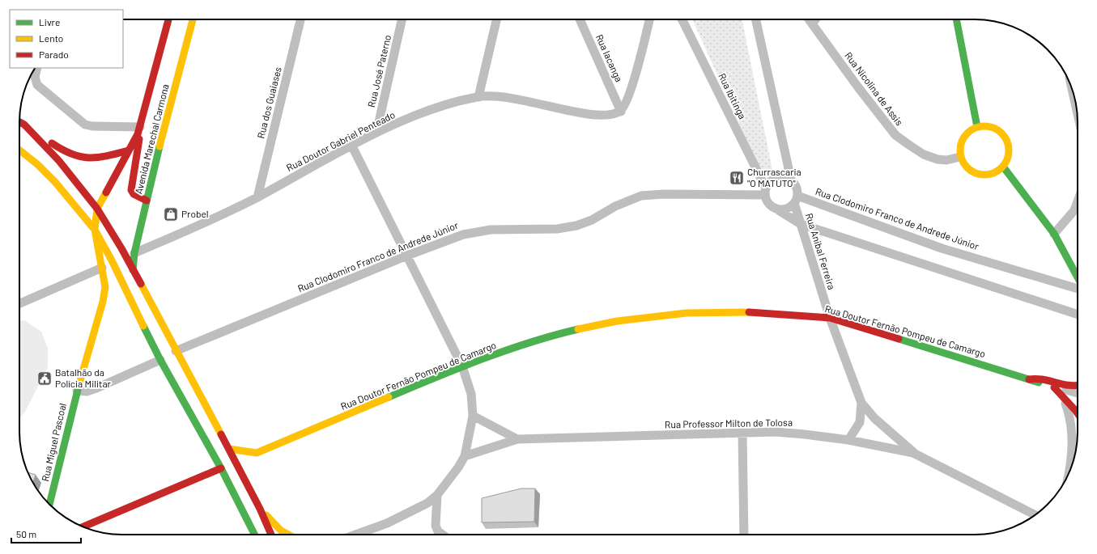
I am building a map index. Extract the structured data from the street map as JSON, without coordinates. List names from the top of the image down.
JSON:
{
  "streets": {
    "main road": ["Avenida Marechal Carmona", "Rua Doutor Fernão Pompeu de Camargo", "Rua Miguel Pascoal"],
    "street": [
      "Rua Iacanga",
      "Rua José Paterno",
      "Rua Nicolina de Assis",
      "Rua Ibitinga",
      "Rua dos Guaiases",
      "Rua Doutor Gabriel Penteado",
      "Rua Clodomiro Franco de Andrede Júnior",
      "Rua Anibal Ferreira",
      "Rua Professor Milton de Tolosa"
    ]
  },
  "crossings": [
    ["Rua Iacanga", "Rua Doutor Gabriel Penteado"],
    ["Rua José Paterno", "Rua Doutor Gabriel Penteado"],
    ["Rua Ibitinga", "Rua Clodomiro Franco de Andrede Júnior"],
    ["Rua Ibitinga", "Rua Anibal Ferreira"],
    ["Rua dos Guaiases", "Rua Doutor Gabriel Penteado"],
    ["Avenida Marechal Carmona", "Rua Doutor Gabriel Penteado"],
    ["Avenida Marechal Carmona", "Rua Miguel Pascoal"],
    ["Rua Clodomiro Franco de Andrede Júnior", "Rua Anibal Ferreira"],
    ["Rua Anibal Ferreira", "Rua Doutor Fernão Pompeu de Camargo"],
    ["Rua Anibal Ferreira", "Rua Professor Milton de Tolosa"]
  ],
  "places": {
    "restaurant": ["Churrascaria \"O MATUTO\""],
    "shop": ["Probel"],
    "public building": ["Batalhão da Polícia Militar"]
  },
  "legend": ["Livre", "Lento", "Parado"],
  "scale_bar": "50 m"
}
